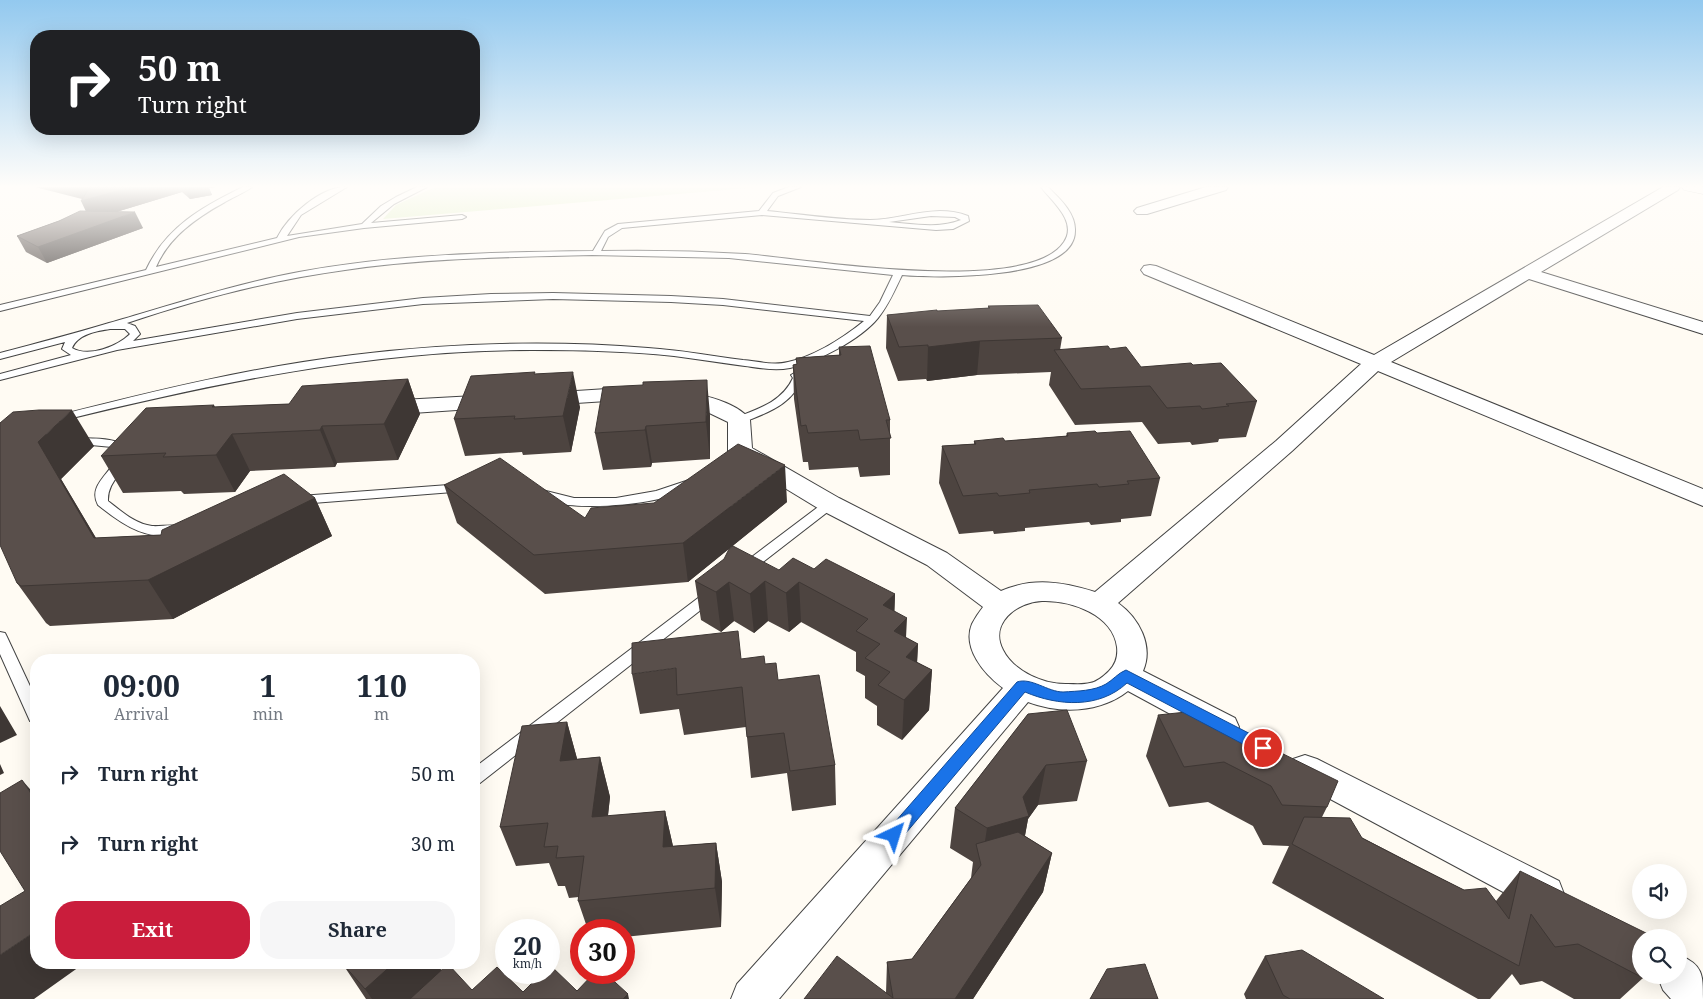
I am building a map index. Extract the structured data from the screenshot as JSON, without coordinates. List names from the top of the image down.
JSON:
{
  "page": {
    "turn": ["50 m", "Turn right"],
    "eta": [
      "09:00",
      "Arrival",
      "1",
      "min",
      "110",
      "m"
    ],
    "list": [
      {
        "name": "Turn right",
        "value": "50 m"
      },
      {
        "name": "Turn right",
        "value": "30 m"
      }
    ],
    "buttons": ["Exit", "Share"],
    "speed": "20 km/h",
    "limit": "30"
  }
}
